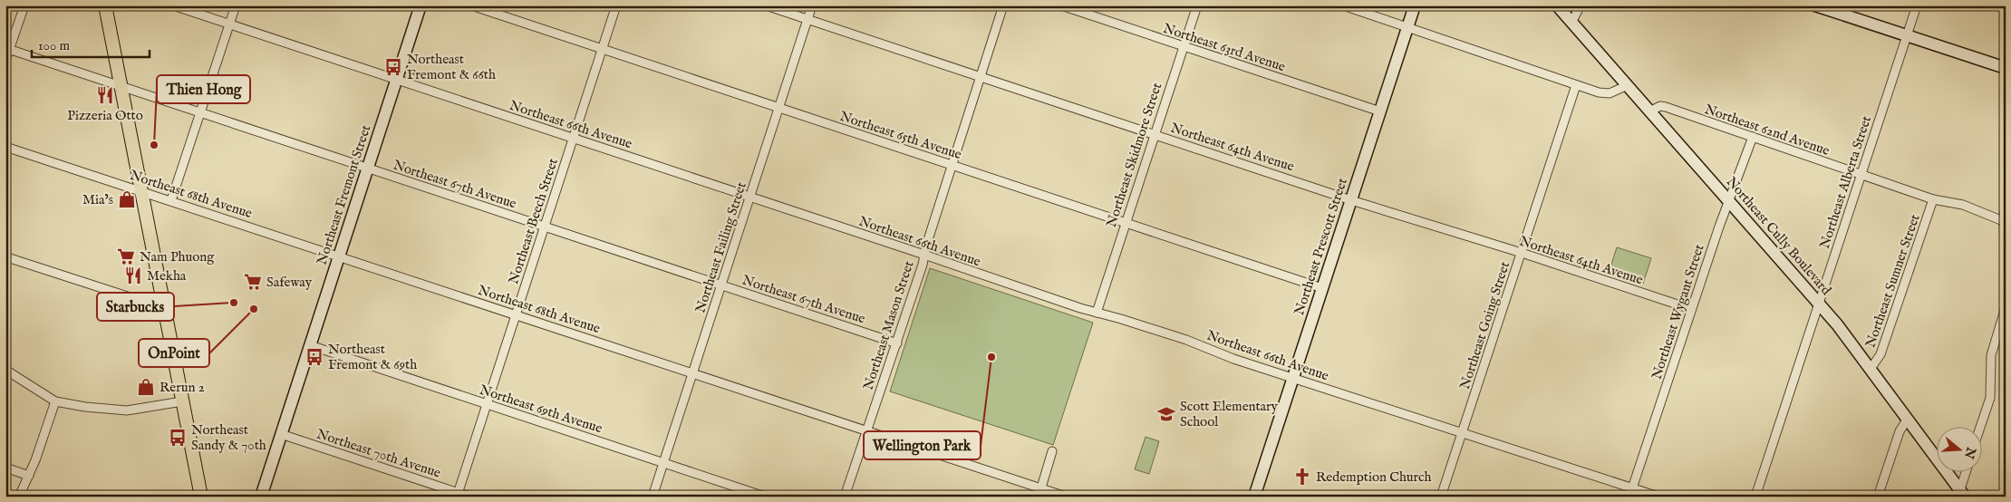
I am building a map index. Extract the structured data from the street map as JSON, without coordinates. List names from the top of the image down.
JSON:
{
  "streets": {
    "main road": ["Northeast Fremont Street", "Northeast Cully Boulevard", "Northeast Prescott Street"],
    "street": [
      "Northeast 63rd Avenue",
      "Northeast 66th Avenue",
      "Northeast 62nd Avenue",
      "Northeast 65th Avenue",
      "Northeast 64th Avenue",
      "Northeast Skidmore Street",
      "Northeast Alberta Street",
      "Northeast 67th Avenue",
      "Northeast 68th Avenue",
      "Northeast Beech Street",
      "Northeast Failing Street",
      "Northeast Sumner Street",
      "Northeast Wygant Street",
      "Northeast Mason Street",
      "Northeast Going Street",
      "Northeast 69th Avenue",
      "Northeast 70th Avenue"
    ]
  },
  "crossings": [
    ["Northeast 63rd Avenue", "Northeast Skidmore Street"],
    ["Northeast 63rd Avenue", "Northeast Prescott Street"],
    ["Northeast 66th Avenue", "Northeast Skidmore Street"],
    ["Northeast 66th Avenue", "Northeast Fremont Street"],
    ["Northeast 66th Avenue", "Northeast Beech Street"],
    ["Northeast 66th Avenue", "Northeast Prescott Street"],
    ["Northeast 66th Avenue", "Northeast Failing Street"],
    ["Northeast 66th Avenue", "Northeast Wygant Street"],
    ["Northeast 66th Avenue", "Northeast Mason Street"],
    ["Northeast 66th Avenue", "Northeast Going Street"],
    ["Northeast 62nd Avenue", "Northeast Alberta Street"],
    ["Northeast 62nd Avenue", "Northeast Cully Boulevard"],
    ["Northeast 62nd Avenue", "Northeast Sumner Street"],
    ["Northeast 62nd Avenue", "Northeast Wygant Street"],
    ["Northeast 65th Avenue", "Northeast Skidmore Street"],
    ["Northeast 65th Avenue", "Northeast Beech Street"],
    ["Northeast 65th Avenue", "Northeast Prescott Street"],
    ["Northeast 65th Avenue", "Northeast Failing Street"],
    ["Northeast 65th Avenue", "Northeast Mason Street"],
    ["Northeast 64th Avenue", "Northeast Skidmore Street"],
    ["Northeast 64th Avenue", "Northeast Prescott Street"],
    ["Northeast 64th Avenue", "Northeast Failing Street"],
    ["Northeast 64th Avenue", "Northeast Wygant Street"],
    ["Northeast 64th Avenue", "Northeast Mason Street"],
    ["Northeast 64th Avenue", "Northeast Going Street"],
    ["Northeast Alberta Street", "Northeast Cully Boulevard"],
    ["Northeast 67th Avenue", "Northeast Fremont Street"],
    ["Northeast 67th Avenue", "Northeast Beech Street"],
    ["Northeast 67th Avenue", "Northeast Failing Street"],
    ["Northeast 67th Avenue", "Northeast Mason Street"],
    ["Northeast 68th Avenue", "Northeast Fremont Street"],
    ["Northeast 68th Avenue", "Northeast Beech Street"],
    ["Northeast 68th Avenue", "Northeast Failing Street"],
    ["Northeast 68th Avenue", "Northeast Mason Street"],
    ["Northeast Fremont Street", "Northeast 69th Avenue"],
    ["Northeast Fremont Street", "Northeast 70th Avenue"],
    ["Northeast Beech Street", "Northeast 69th Avenue"],
    ["Northeast Beech Street", "Northeast 70th Avenue"],
    ["Northeast Cully Boulevard", "Northeast Sumner Street"],
    ["Northeast Cully Boulevard", "Northeast Wygant Street"],
    ["Northeast Failing Street", "Northeast 69th Avenue"]
  ],
  "places": {
    "bus stop": ["Northeast Fremont & 66th", "Northeast Fremont & 69th", "Northeast Sandy & 70th"],
    "restaurant": ["Pizzeria Otto", "Mekha"],
    "other": [
      "Thien Hong",
      "Starbucks",
      "OnPoint",
      "Wellington Park"
    ],
    "shop": ["Mia’s", "Rerun 2"],
    "supermarket": ["Nam Phuong", "Safeway"],
    "school or university": ["Scott Elementary School"],
    "church": ["Redemption Church"]
  },
  "scale_bar": "100 m",
  "north": "right"
}
